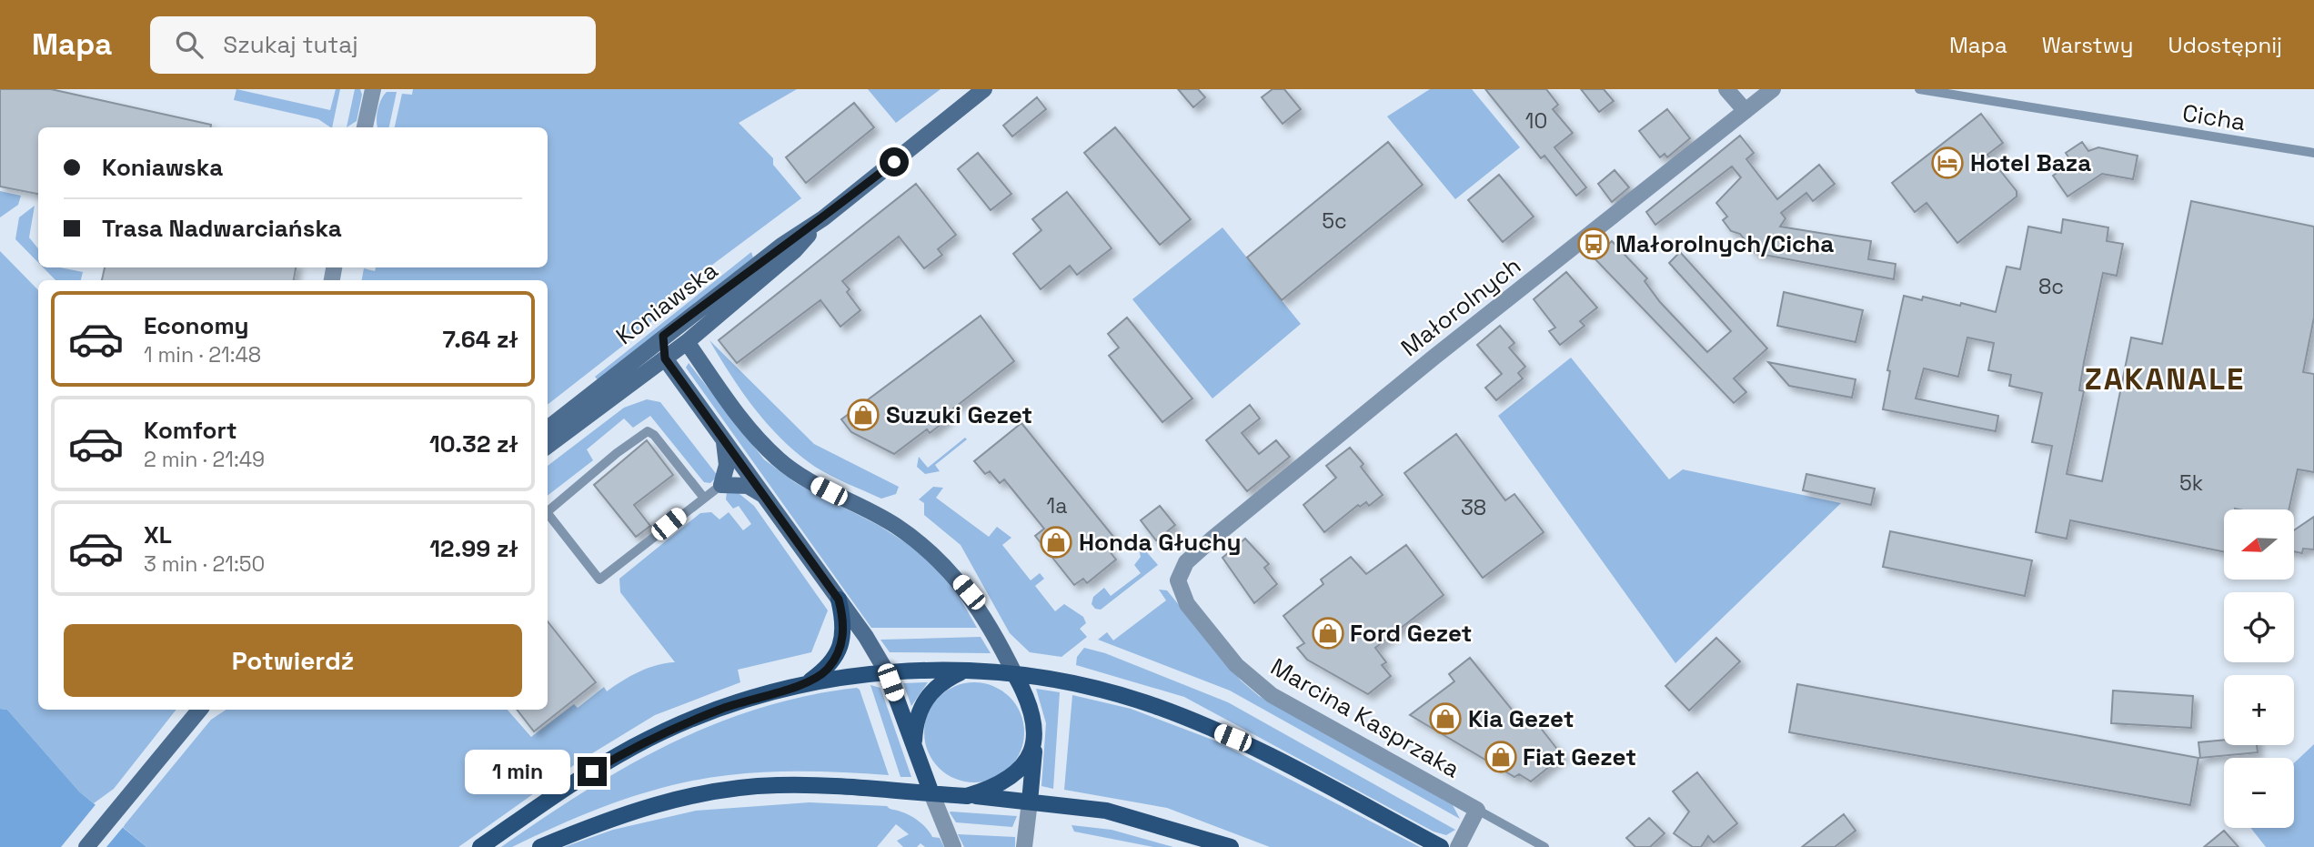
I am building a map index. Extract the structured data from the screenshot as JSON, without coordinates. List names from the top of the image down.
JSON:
{
  "streets": {
    "main road": ["Koniawska"],
    "street": ["Małorolnych", "Marcina Kasprzaka"],
    "lane": ["Cicha"]
  },
  "crossings": [
    ["Małorolnych", "Marcina Kasprzaka"]
  ],
  "districts": ["ZAKANALE"],
  "places": {
    "hotel": ["Hotel Baza"],
    "bus stop": ["Małorolnych/Cicha"],
    "shop": [
      "Suzuki Gezet",
      "Honda Głuchy",
      "Ford Gezet",
      "Kia Gezet",
      "Fiat Gezet"
    ]
  },
  "house_numbers": [
    "10",
    "5c",
    "8c",
    "5k",
    "1a",
    "38"
  ],
  "north": "left",
  "page": {
    "header": "Mapa",
    "search": "Szukaj tutaj",
    "nav": ["Mapa", "Warstwy", "Udostępnij"],
    "banner": ["Koniawska", "Trasa Nadwarciańska"],
    "list": [
      {
        "name": "Economy",
        "note": "1 min · 21:48",
        "value": "7.64 zł"
      },
      {
        "name": "Komfort",
        "note": "2 min · 21:49",
        "value": "10.32 zł"
      },
      {
        "name": "XL",
        "note": "3 min · 21:50",
        "value": "12.99 zł"
      }
    ],
    "map_buttons": ["+", "−"],
    "buttons": "Potwierdź",
    "bubble": "1 min"
  }
}
